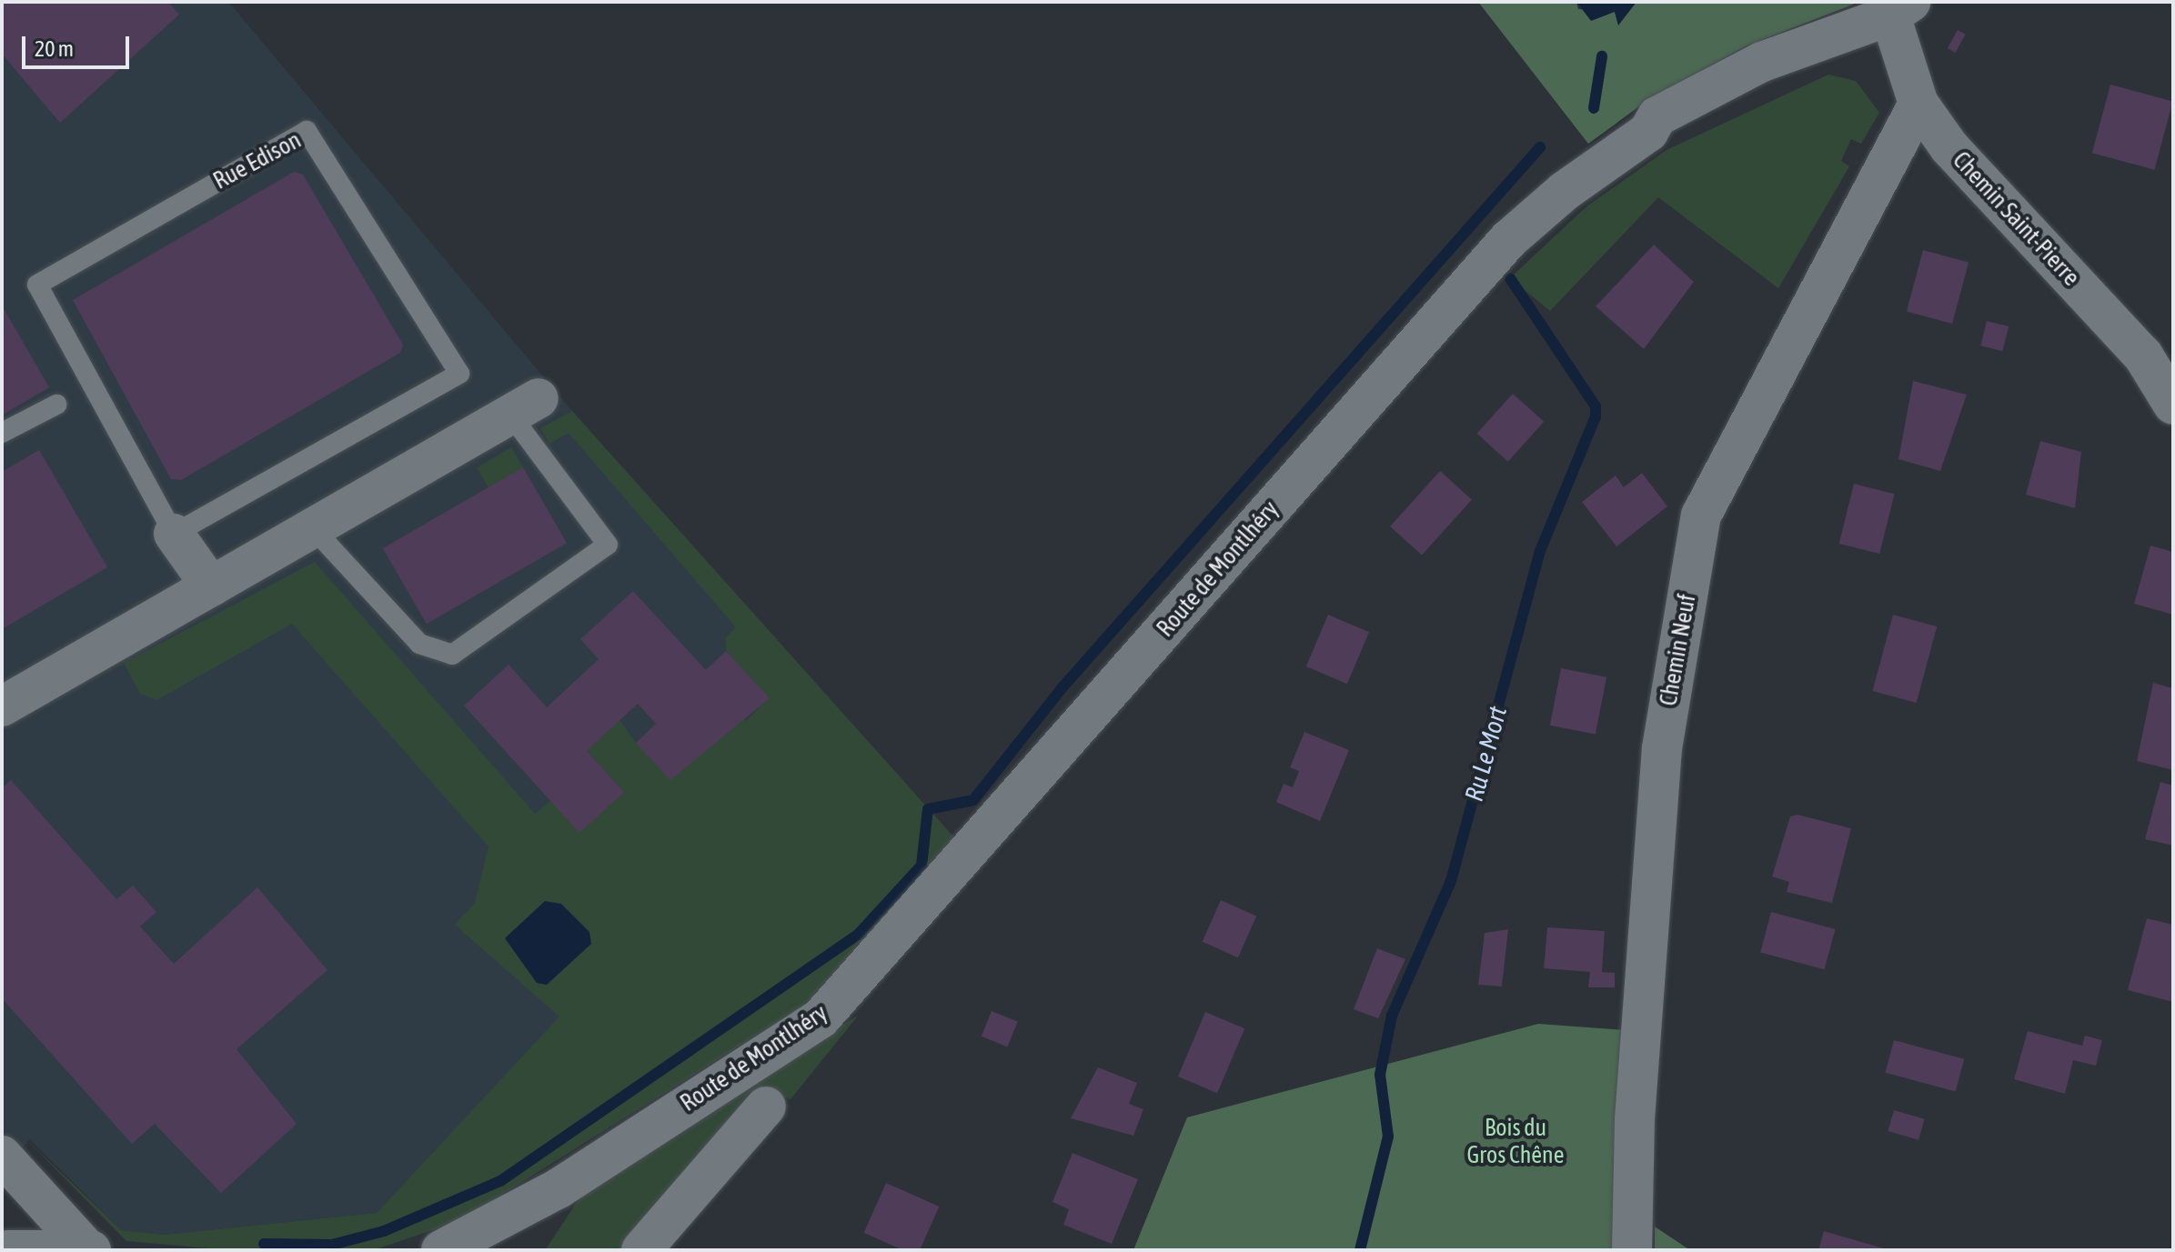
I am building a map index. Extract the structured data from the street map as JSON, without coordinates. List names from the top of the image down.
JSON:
{
  "streets": {
    "street": [
      "Rue Edison",
      "Chemin Saint-Pierre",
      "Route de Montlhéry",
      "Chemin Neuf"
    ]
  },
  "crossings": [
    ["Chemin Saint-Pierre", "Route de Montlhéry"],
    ["Chemin Saint-Pierre", "Chemin Neuf"]
  ],
  "water": ["Ru Le Mort"],
  "parks": ["Bois du Gros Chêne"],
  "scale_bar": "20 m"
}
